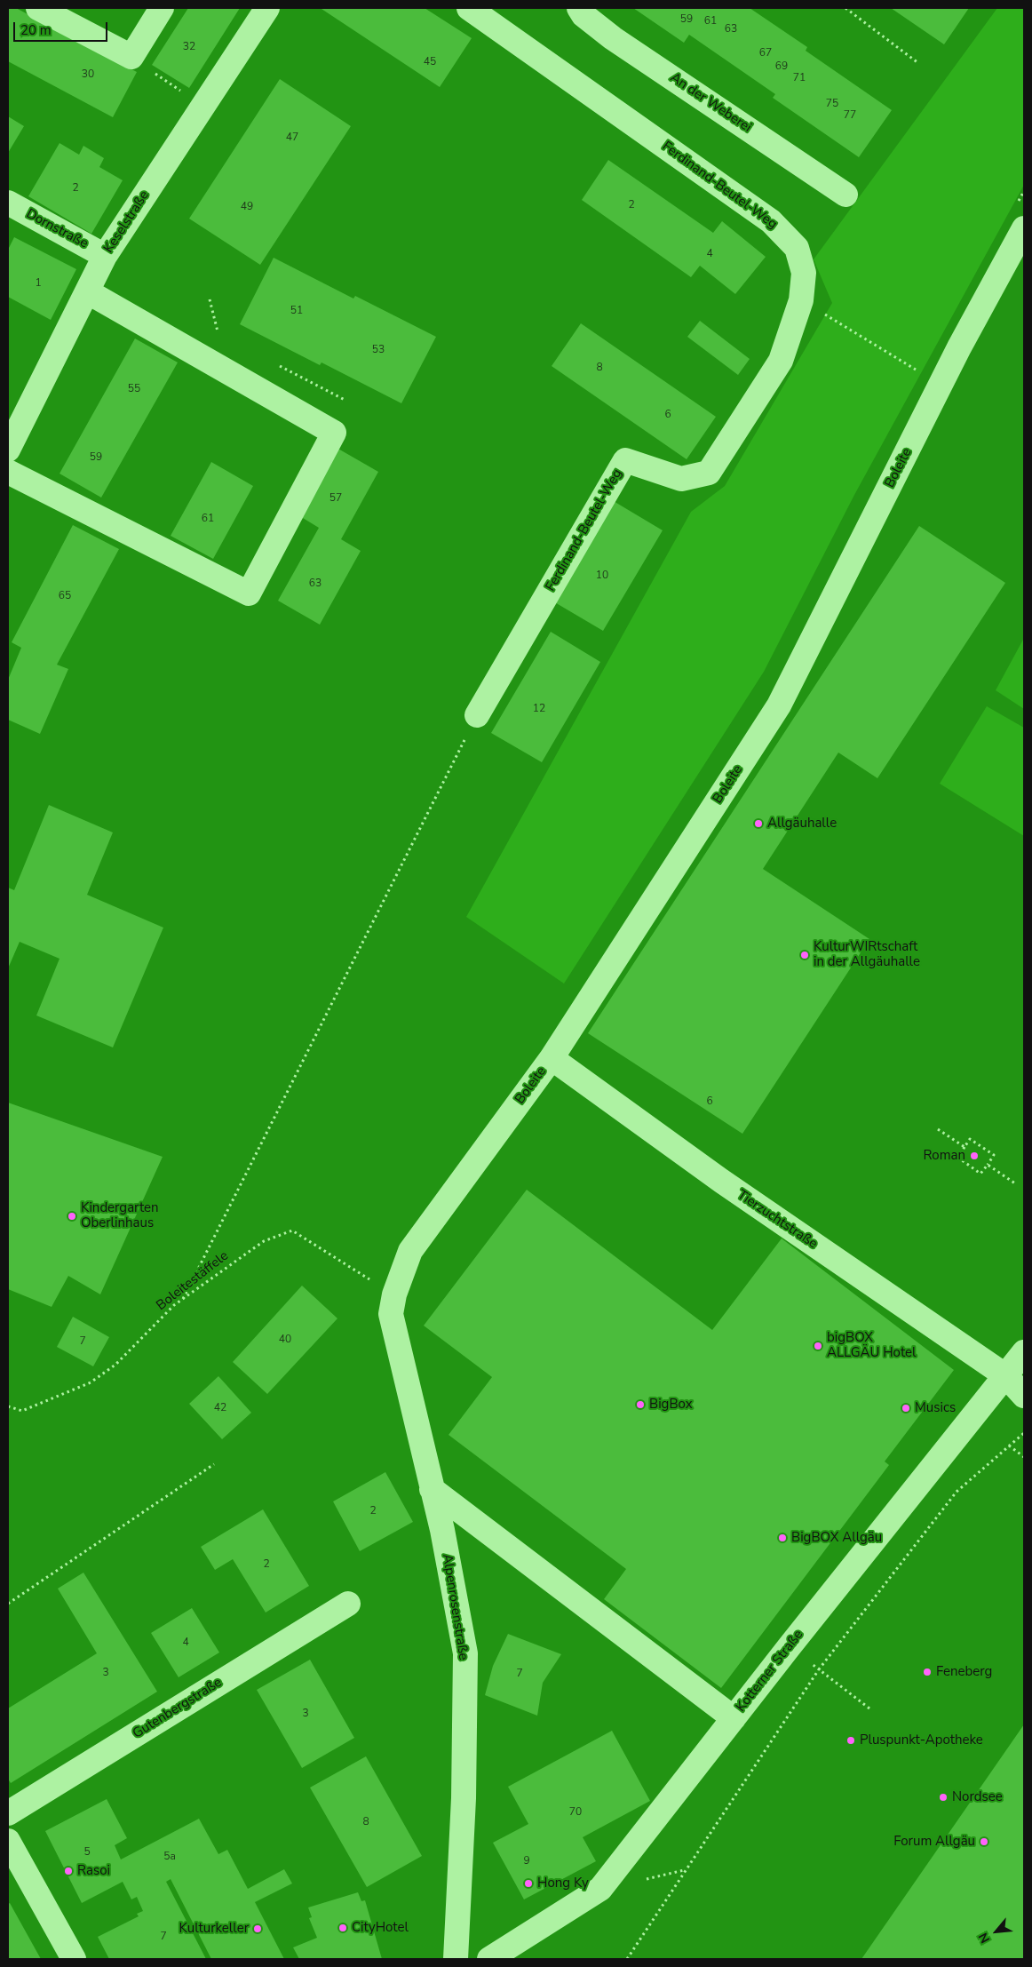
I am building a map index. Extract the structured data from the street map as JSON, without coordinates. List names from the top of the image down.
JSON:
{
  "streets": {
    "street": [
      "An der Weberei",
      "Ferdinand-Beutel-Weg",
      "Keselstraße",
      "Dornstraße",
      "Boleite",
      "Tierzuchtstraße",
      "Alpenrosenstraße",
      "Kotterner Straße",
      "Gutenbergstraße"
    ],
    "path": ["Boleitestäffele"]
  },
  "crossings": [
    ["Keselstraße", "Dornstraße"],
    ["Boleite", "Tierzuchtstraße"],
    ["Boleite", "Boleitestäffele"],
    ["Boleite", "Alpenrosenstraße"],
    ["Tierzuchtstraße", "Kotterner Straße"],
    ["Boleitestäffele", "Alpenrosenstraße"]
  ],
  "places": [
    "Allgäuhalle",
    "KulturWIRtschaft in der Allgäuhalle",
    "Roman",
    "Kindergarten Oberlinhaus",
    "bigBOX ALLGÄU Hotel",
    "BigBox",
    "Musics",
    "BigBOX Allgäu",
    "Feneberg",
    "Pluspunkt-Apotheke",
    "Nordsee",
    "Forum Allgäu",
    "Rasoi",
    "Hong Ky",
    "CityHotel",
    "Kulturkeller"
  ],
  "house_numbers": [
    "59",
    "61",
    "63",
    "32",
    "67",
    "45",
    "69",
    "30",
    "71",
    "75",
    "77",
    "47",
    "2",
    "2",
    "49",
    "4",
    "1",
    "51",
    "53",
    "8",
    "55",
    "6",
    "59",
    "57",
    "61",
    "10",
    "63",
    "65",
    "12",
    "6",
    "40",
    "7",
    "42",
    "2",
    "2",
    "4",
    "3",
    "7",
    "3",
    "70",
    "8",
    "5",
    "5a",
    "9",
    "7"
  ],
  "scale_bar": "20 m",
  "north": "bottom left"
}
